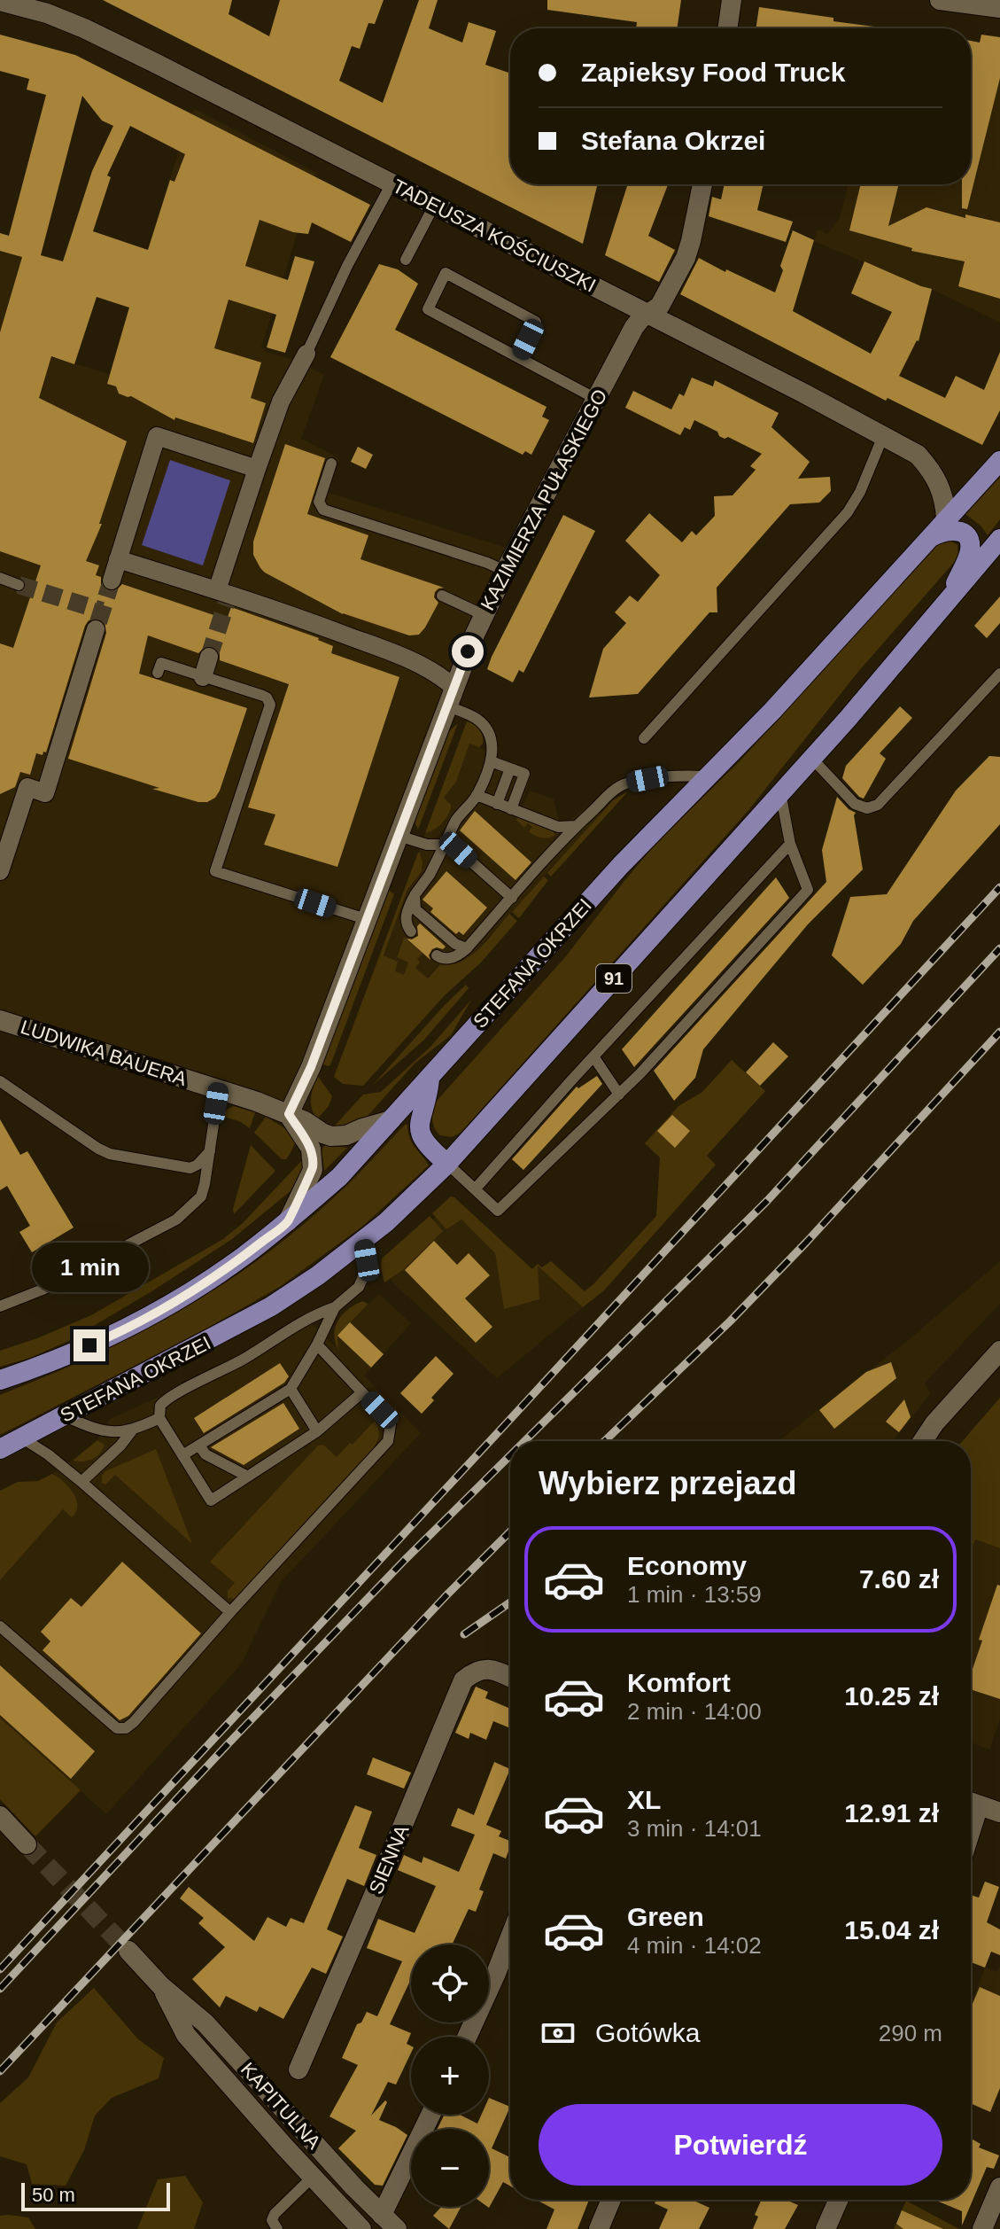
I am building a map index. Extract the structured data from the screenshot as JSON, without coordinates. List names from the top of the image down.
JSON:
{
  "streets": {
    "main road": ["STEFANA OKRZEI", "91"],
    "street": [
      "TADEUSZA KOŚCIUSZKI",
      "KAZIMIERZA PUŁASKIEGO",
      "LUDWIKA BAUERA",
      "SIENNA",
      "KAPITULNA"
    ]
  },
  "crossings": [
    ["TADEUSZA KOŚCIUSZKI", "KAZIMIERZA PUŁASKIEGO"],
    ["TADEUSZA KOŚCIUSZKI", "STEFANA OKRZEI"],
    ["KAZIMIERZA PUŁASKIEGO", "LUDWIKA BAUERA"],
    ["STEFANA OKRZEI", "LUDWIKA BAUERA"]
  ],
  "scale_bar": "50 m",
  "page": {
    "banner": ["Zapieksy Food Truck", "Stefana Okrzei"],
    "bubble": "1 min",
    "heading": "Wybierz przejazd",
    "list": [
      {
        "name": "Economy",
        "note": "1 min · 13:59",
        "value": "7.60 zł"
      },
      {
        "name": "Komfort",
        "note": "2 min · 14:00",
        "value": "10.25 zł"
      },
      {
        "name": "XL",
        "note": "3 min · 14:01",
        "value": "12.91 zł"
      },
      {
        "name": "Green",
        "note": "4 min · 14:02",
        "value": "15.04 zł"
      }
    ],
    "map_buttons": ["+", "−"],
    "pay": ["Gotówka", "290 m"],
    "buttons": "Potwierdź",
    "scale": "50 m"
  }
}
